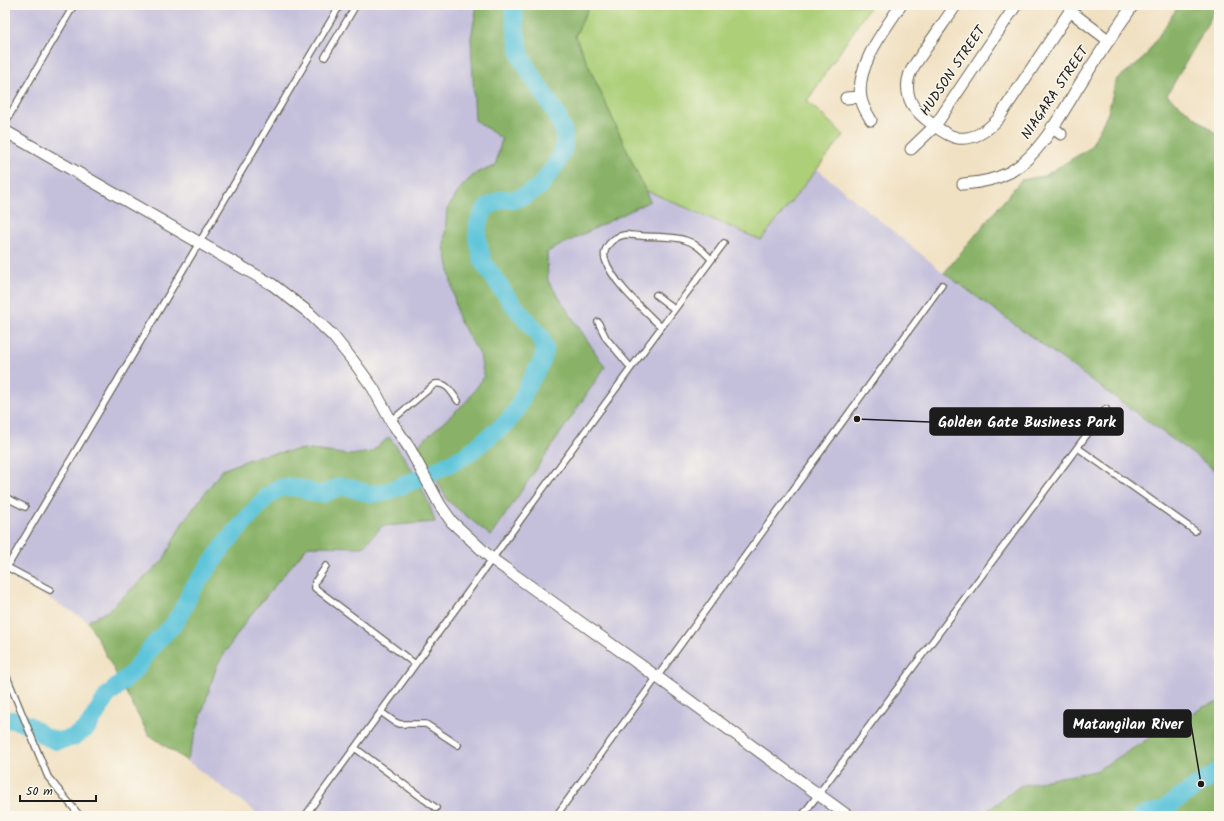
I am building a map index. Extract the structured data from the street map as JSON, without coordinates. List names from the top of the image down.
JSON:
{
  "streets": {
    "street": ["HUDSON STREET", "NIAGARA STREET"]
  },
  "places": ["Golden Gate Business Park", "Matangilan River"],
  "scale_bar": "50 m"
}
